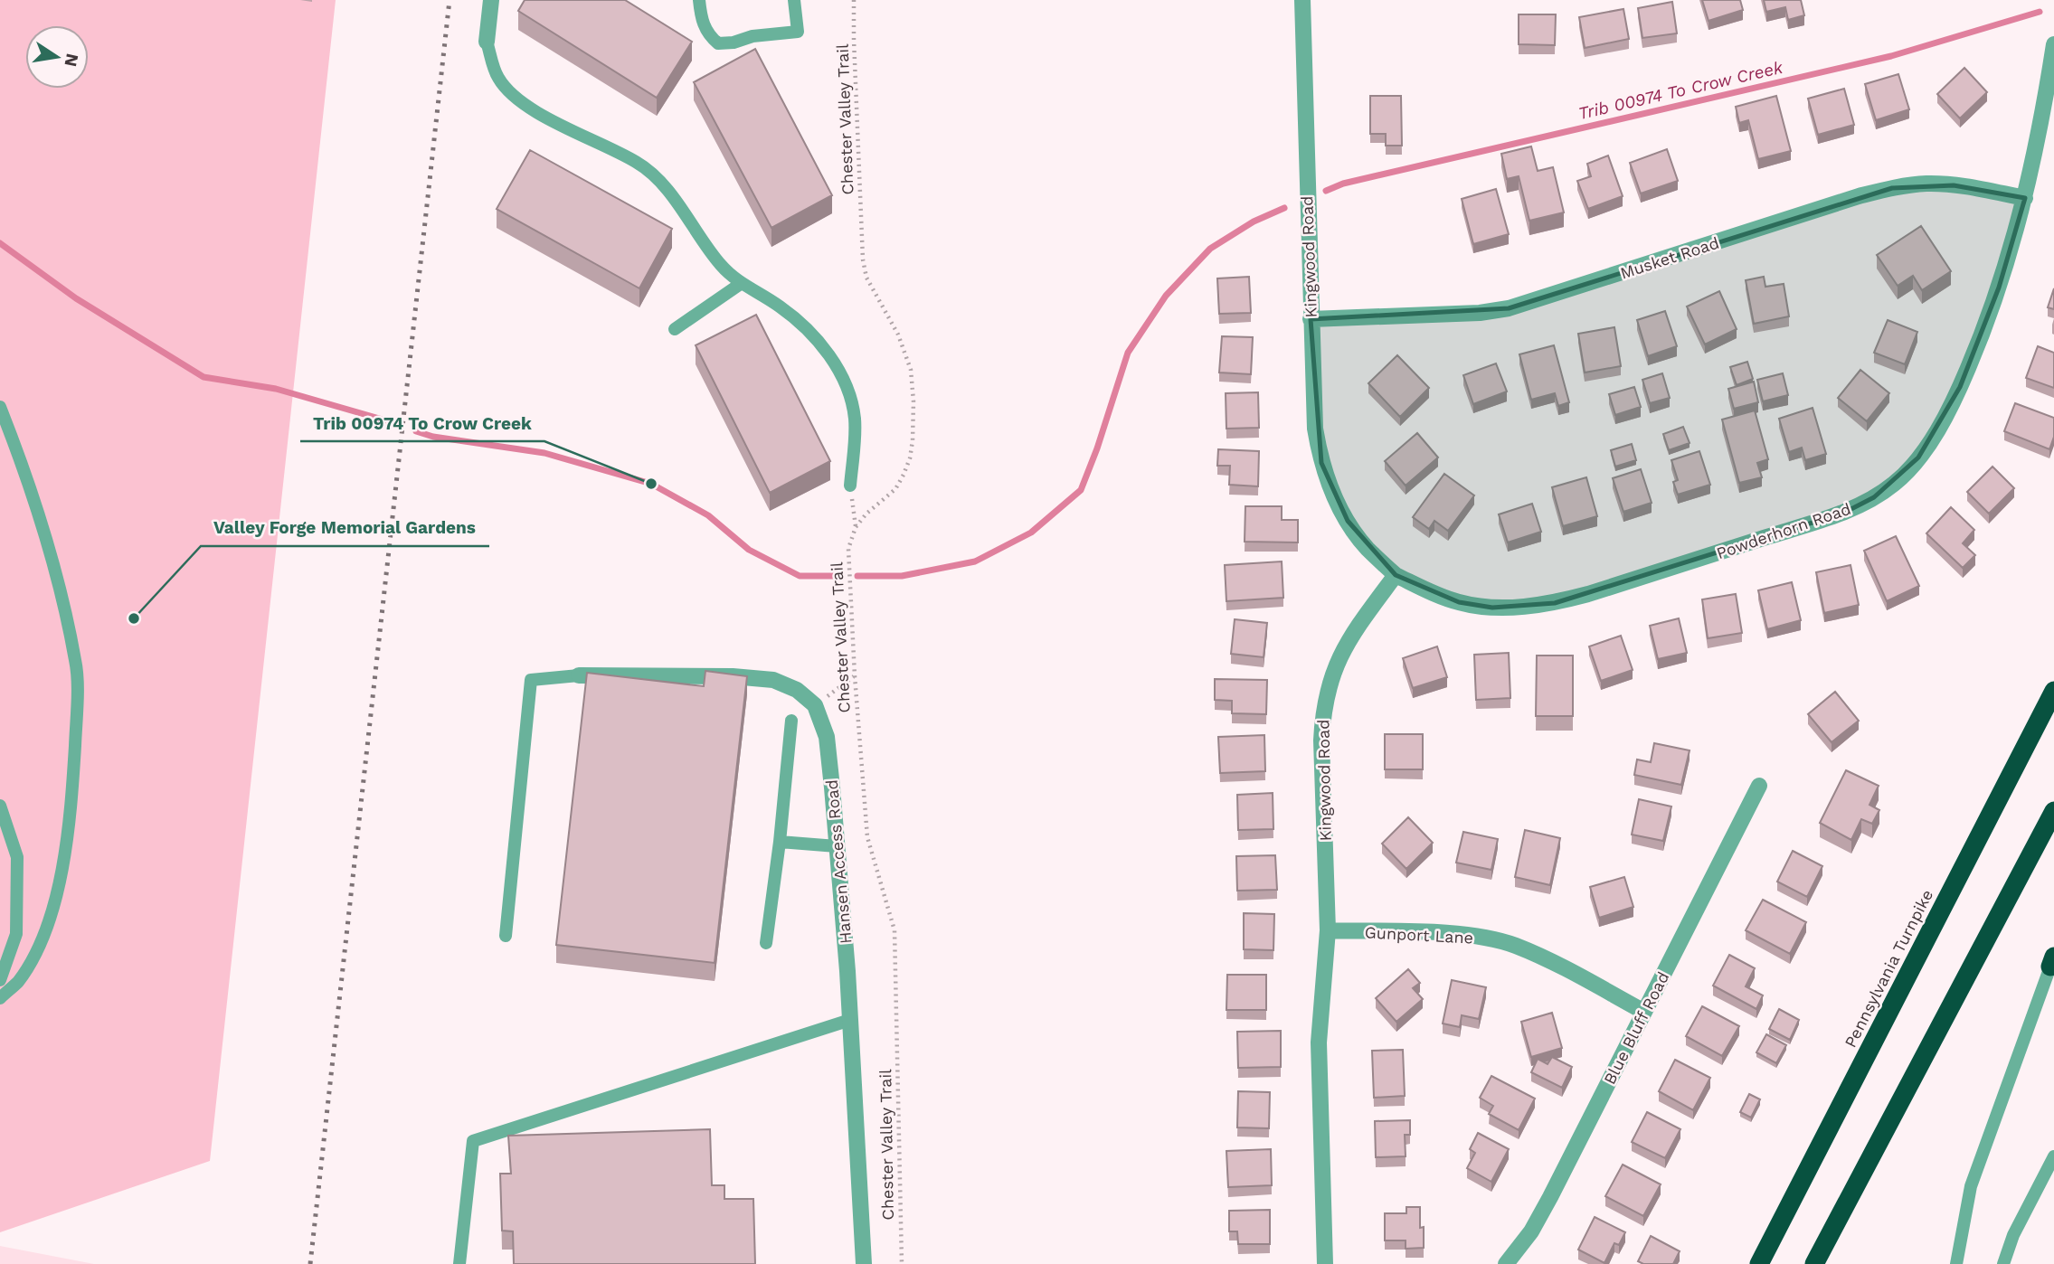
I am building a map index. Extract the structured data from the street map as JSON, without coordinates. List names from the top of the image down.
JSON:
{
  "streets": {
    "highway": ["Pennsylvania Turnpike"],
    "street": [
      "Kingwood Road",
      "Musket Road",
      "Powderhorn Road",
      "Hansen Access Road",
      "Gunport Lane",
      "Blue Bluff Road"
    ],
    "path": ["Chester Valley Trail"]
  },
  "crossings": [
    ["Kingwood Road", "Musket Road"],
    ["Kingwood Road", "Powderhorn Road"],
    ["Kingwood Road", "Gunport Lane"],
    ["Musket Road", "Powderhorn Road"],
    ["Gunport Lane", "Blue Bluff Road"]
  ],
  "water": ["Trib 00974 To Crow Creek"],
  "places": ["Trib 00974 To Crow Creek", "Valley Forge Memorial Gardens"],
  "north": "right"
}
